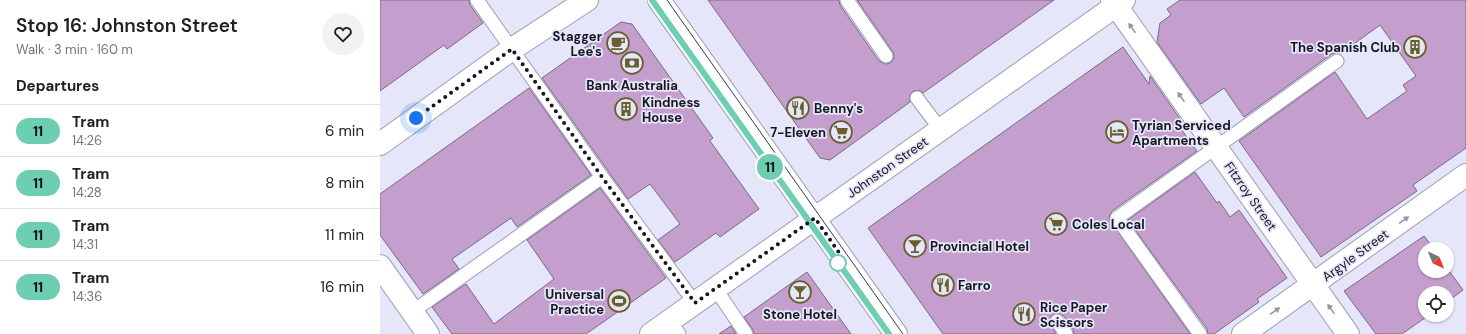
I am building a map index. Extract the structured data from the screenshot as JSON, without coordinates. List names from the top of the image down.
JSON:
{
  "streets": {
    "street": ["Johnston Street", "Fitzroy Street", "Argyle Street"]
  },
  "crossings": [
    ["Johnston Street", "Fitzroy Street"],
    ["Fitzroy Street", "Argyle Street"]
  ],
  "one_way": ["Fitzroy Street", "Argyle Street"],
  "places": {
    "cafe": ["Stagger Lee's"],
    "building": ["The Spanish Club", "Kindness House"],
    "bank": ["Bank Australia"],
    "restaurant": ["Benny's", "Farro", "Rice Paper Scissors"],
    "supermarket": ["7-Eleven", "Coles Local"],
    "hotel": ["Tyrian Serviced Apartments"],
    "bar": ["Provincial Hotel", "Stone Hotel"],
    "sports": ["Universal Practice"]
  },
  "lines": ["tram line 11"],
  "north": "bottom right",
  "page": {
    "heading": [
      ["Stop 16: Johnston Street", "Walk · 3 min · 160 m"],
      "Departures"
    ],
    "on_map": "11",
    "list": [
      {
        "mark": "11",
        "name": "Tram",
        "note": "14:26",
        "value": "6 min"
      },
      {
        "mark": "11",
        "name": "Tram",
        "note": "14:28",
        "value": "8 min"
      },
      {
        "mark": "11",
        "name": "Tram",
        "note": "14:31",
        "value": "11 min"
      },
      {
        "mark": "11",
        "name": "Tram",
        "note": "14:36",
        "value": "16 min"
      }
    ]
  }
}
